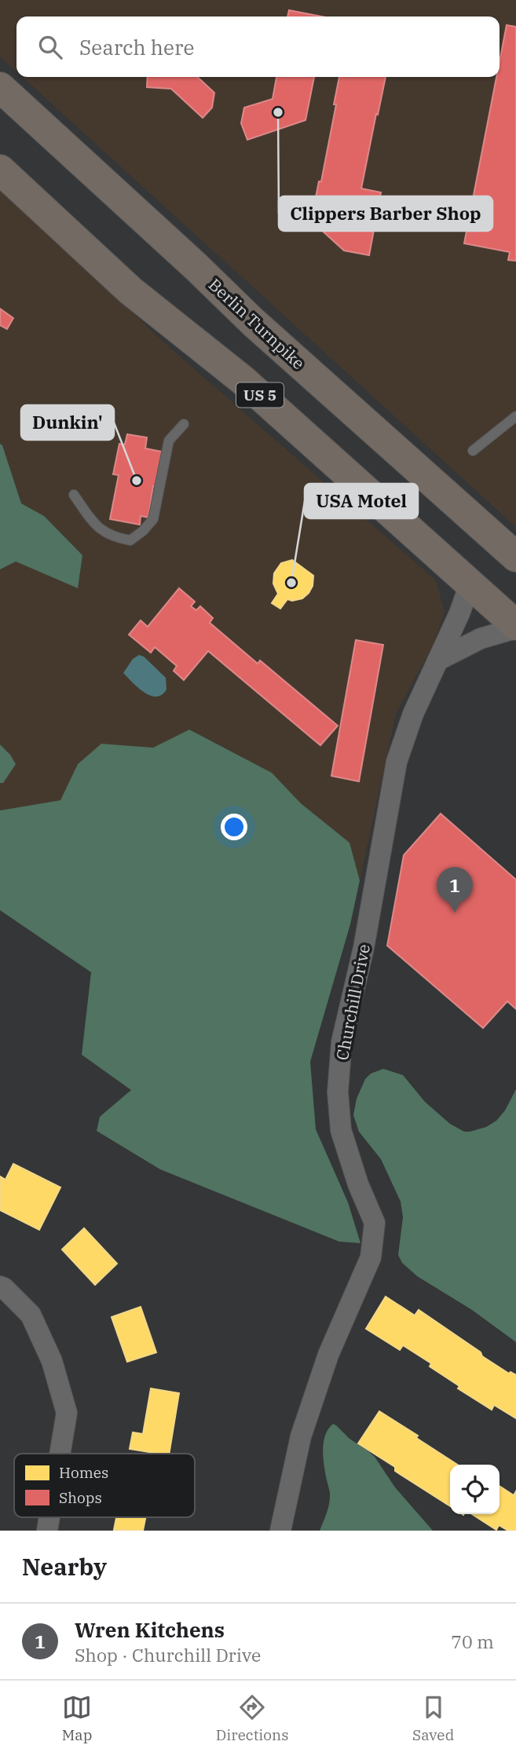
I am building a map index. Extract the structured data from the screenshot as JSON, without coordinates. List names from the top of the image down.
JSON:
{
  "streets": {
    "highway": ["Berlin Turnpike", "US 5"],
    "street": ["Churchill Drive"]
  },
  "crossings": [
    ["US 5", "Churchill Drive"]
  ],
  "places": ["Clippers Barber Shop", "Dunkin'", "USA Motel"],
  "legend": ["Homes", "Shops"],
  "page": {
    "search": "Search here",
    "pins": "1",
    "heading": "Nearby",
    "list": [
      {
        "mark": "1",
        "name": "Wren Kitchens",
        "note": "Shop · Churchill Drive",
        "value": "70 m"
      }
    ],
    "nav": ["Map", "Directions", "Saved"]
  }
}
